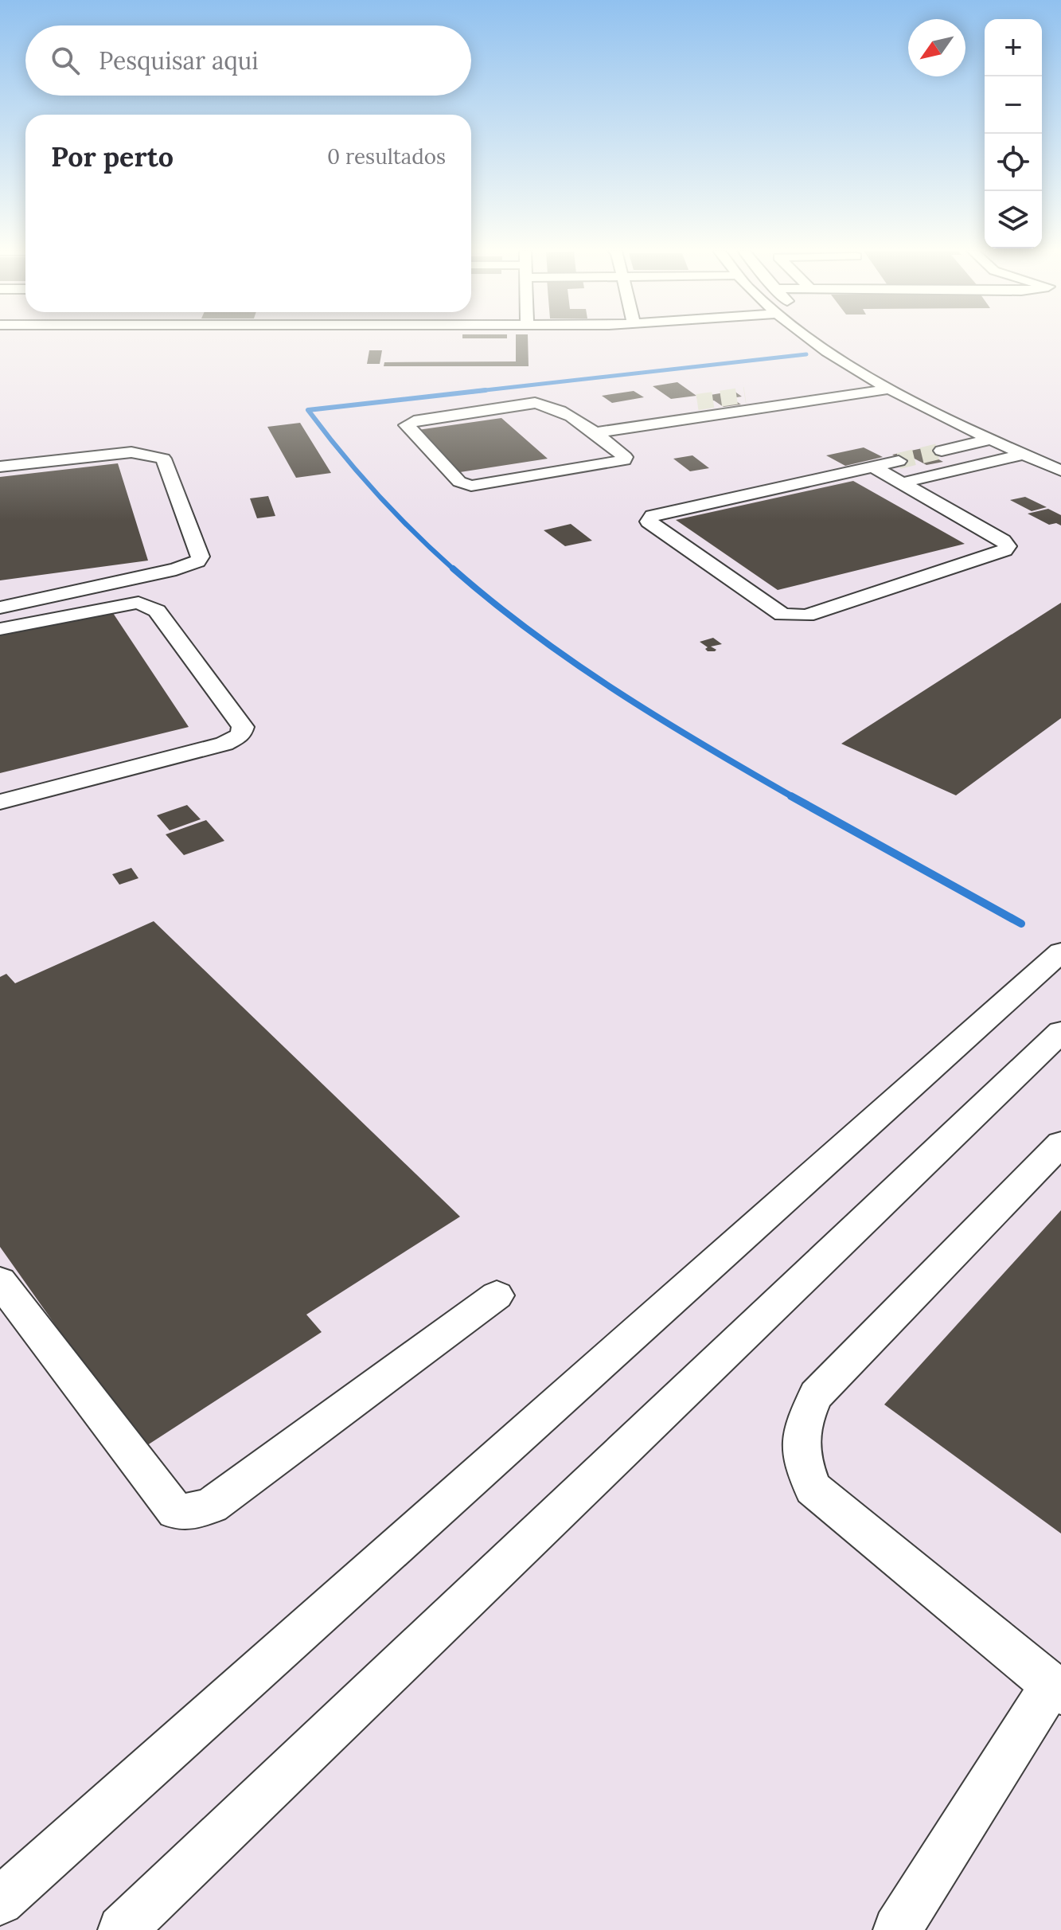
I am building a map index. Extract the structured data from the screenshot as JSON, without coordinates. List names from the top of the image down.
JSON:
{
  "north": "bottom left",
  "page": {
    "map_buttons": ["+", "−"],
    "search": "Pesquisar aqui",
    "heading": ["Por perto", "0 resultados"]
  }
}
